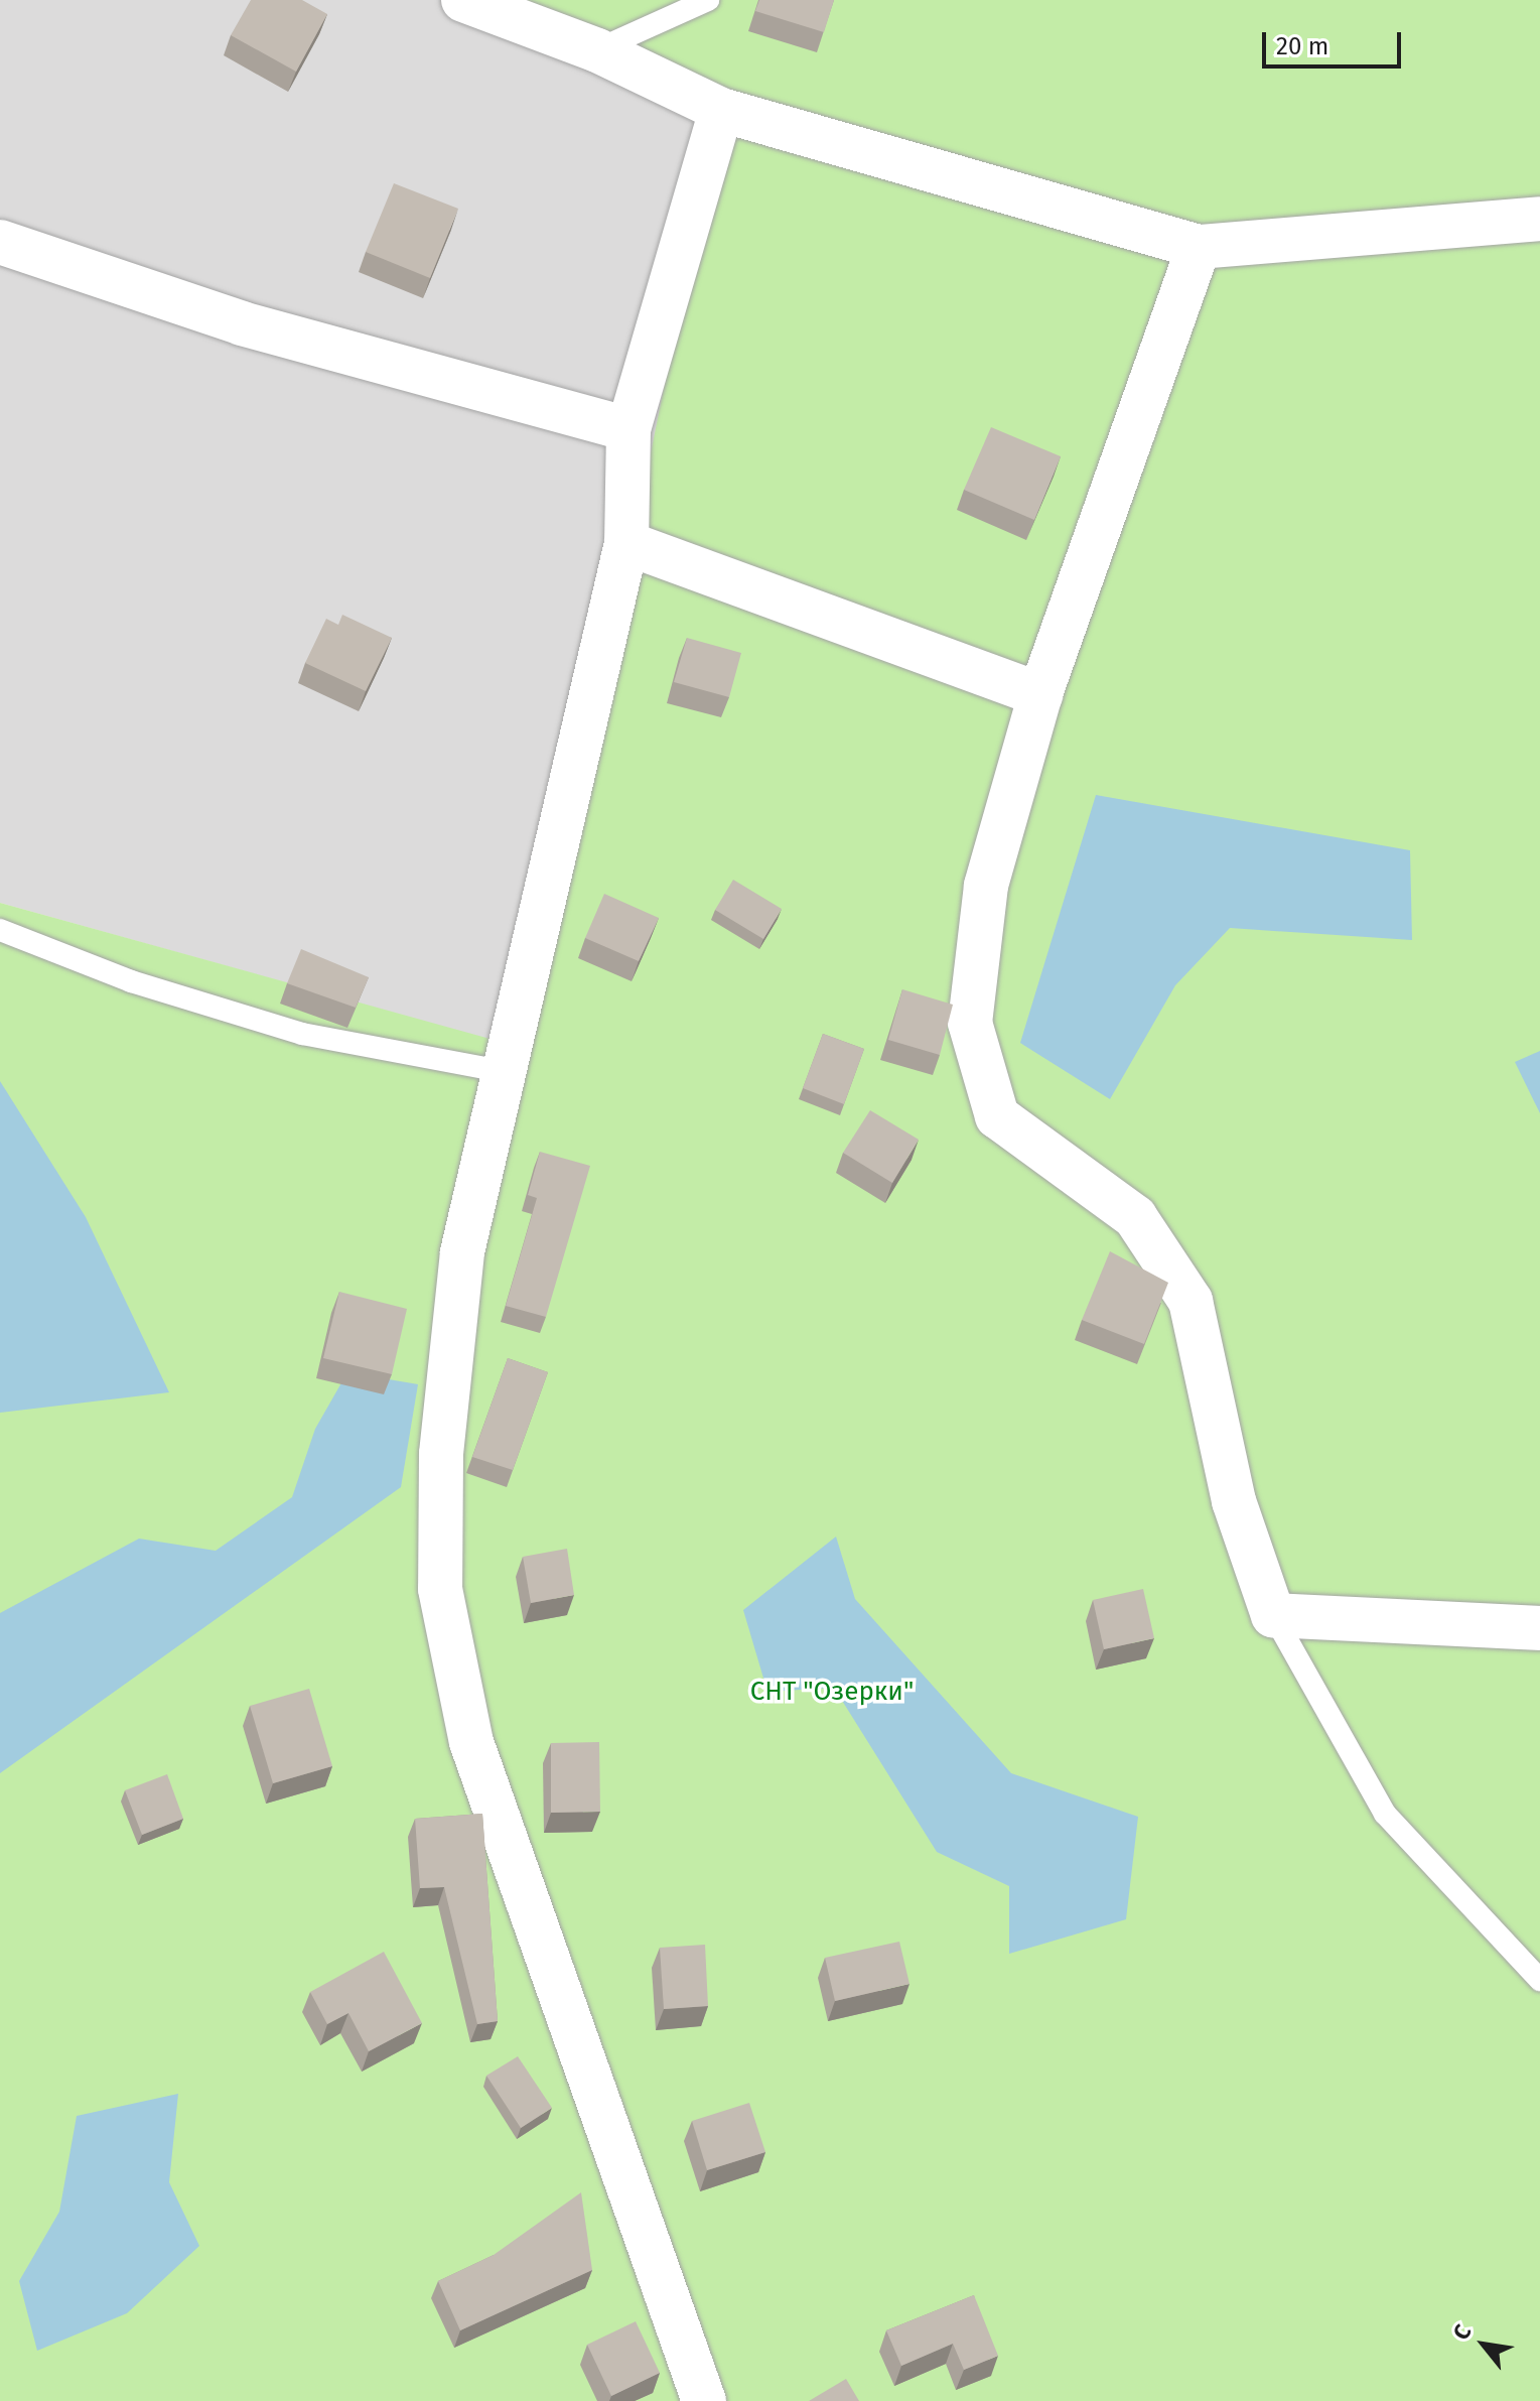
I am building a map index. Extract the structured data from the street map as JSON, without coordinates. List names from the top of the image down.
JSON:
{
  "parks": ["СНТ \"Озерки\""],
  "scale_bar": "20 m",
  "north": "top left"
}
